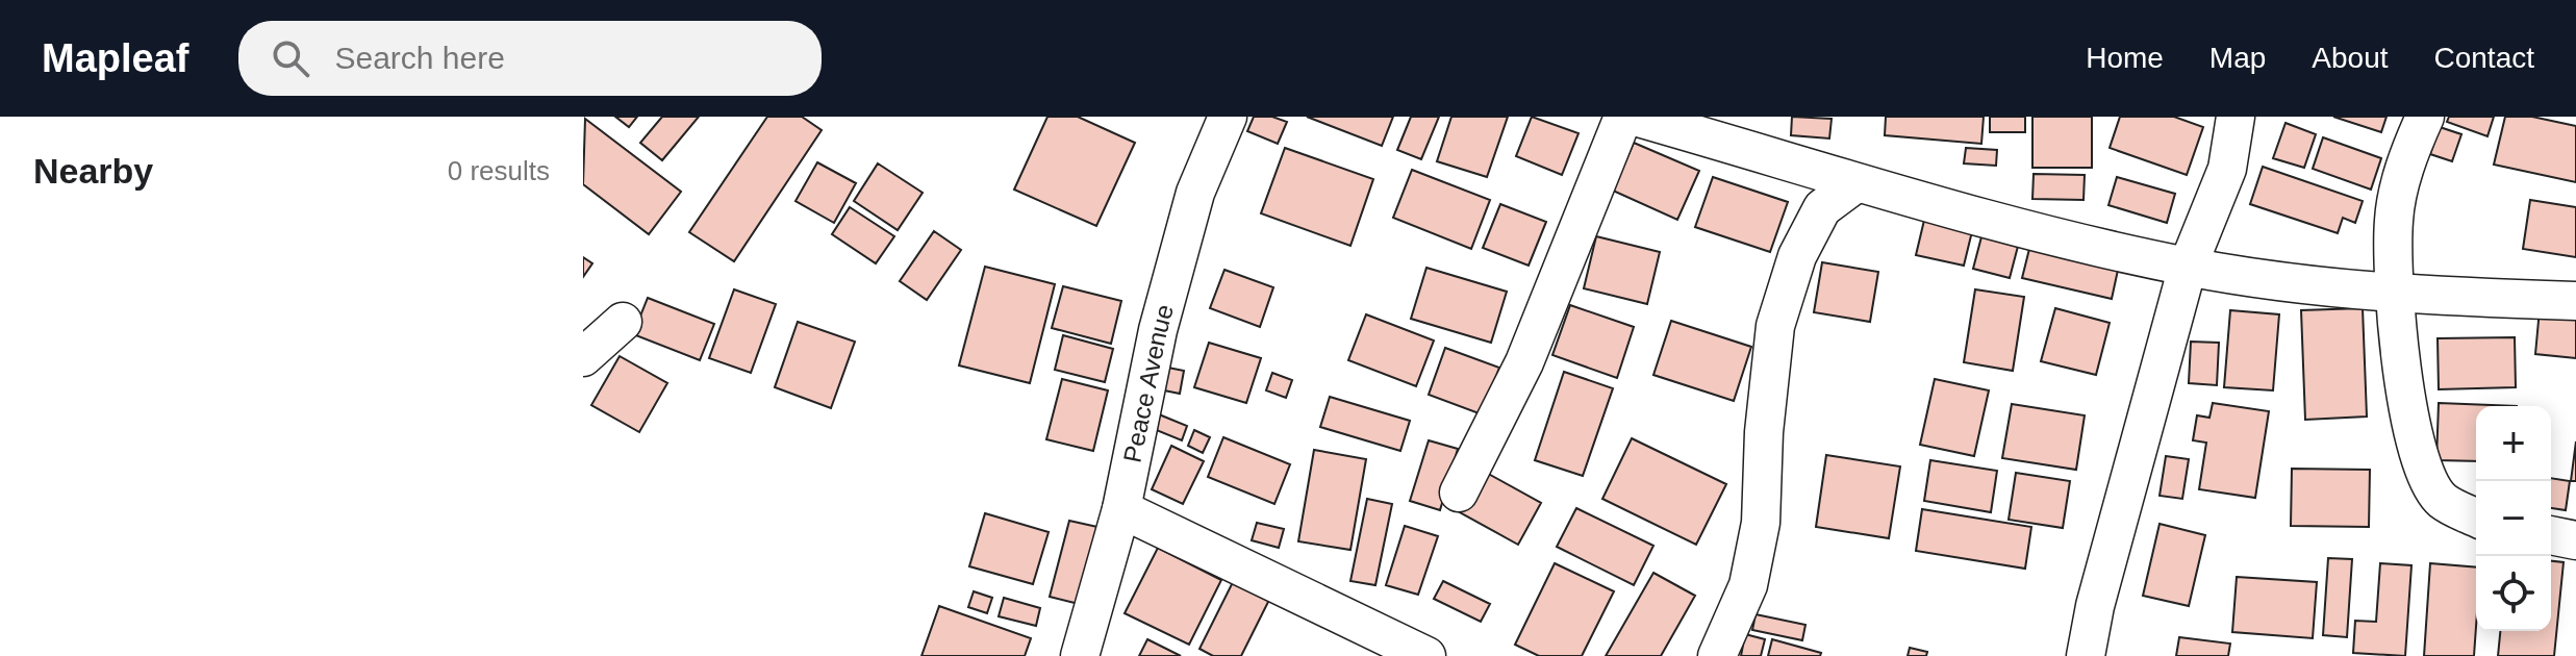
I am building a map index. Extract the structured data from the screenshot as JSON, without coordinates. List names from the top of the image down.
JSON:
{
  "streets": {
    "street": ["Peace Avenue"]
  },
  "page": {
    "header": "Mapleaf",
    "search": "Search here",
    "nav": [
      "Home",
      "Map",
      "About",
      "Contact"
    ],
    "heading": ["Nearby", "0 results"],
    "map_buttons": ["+", "−"]
  }
}
